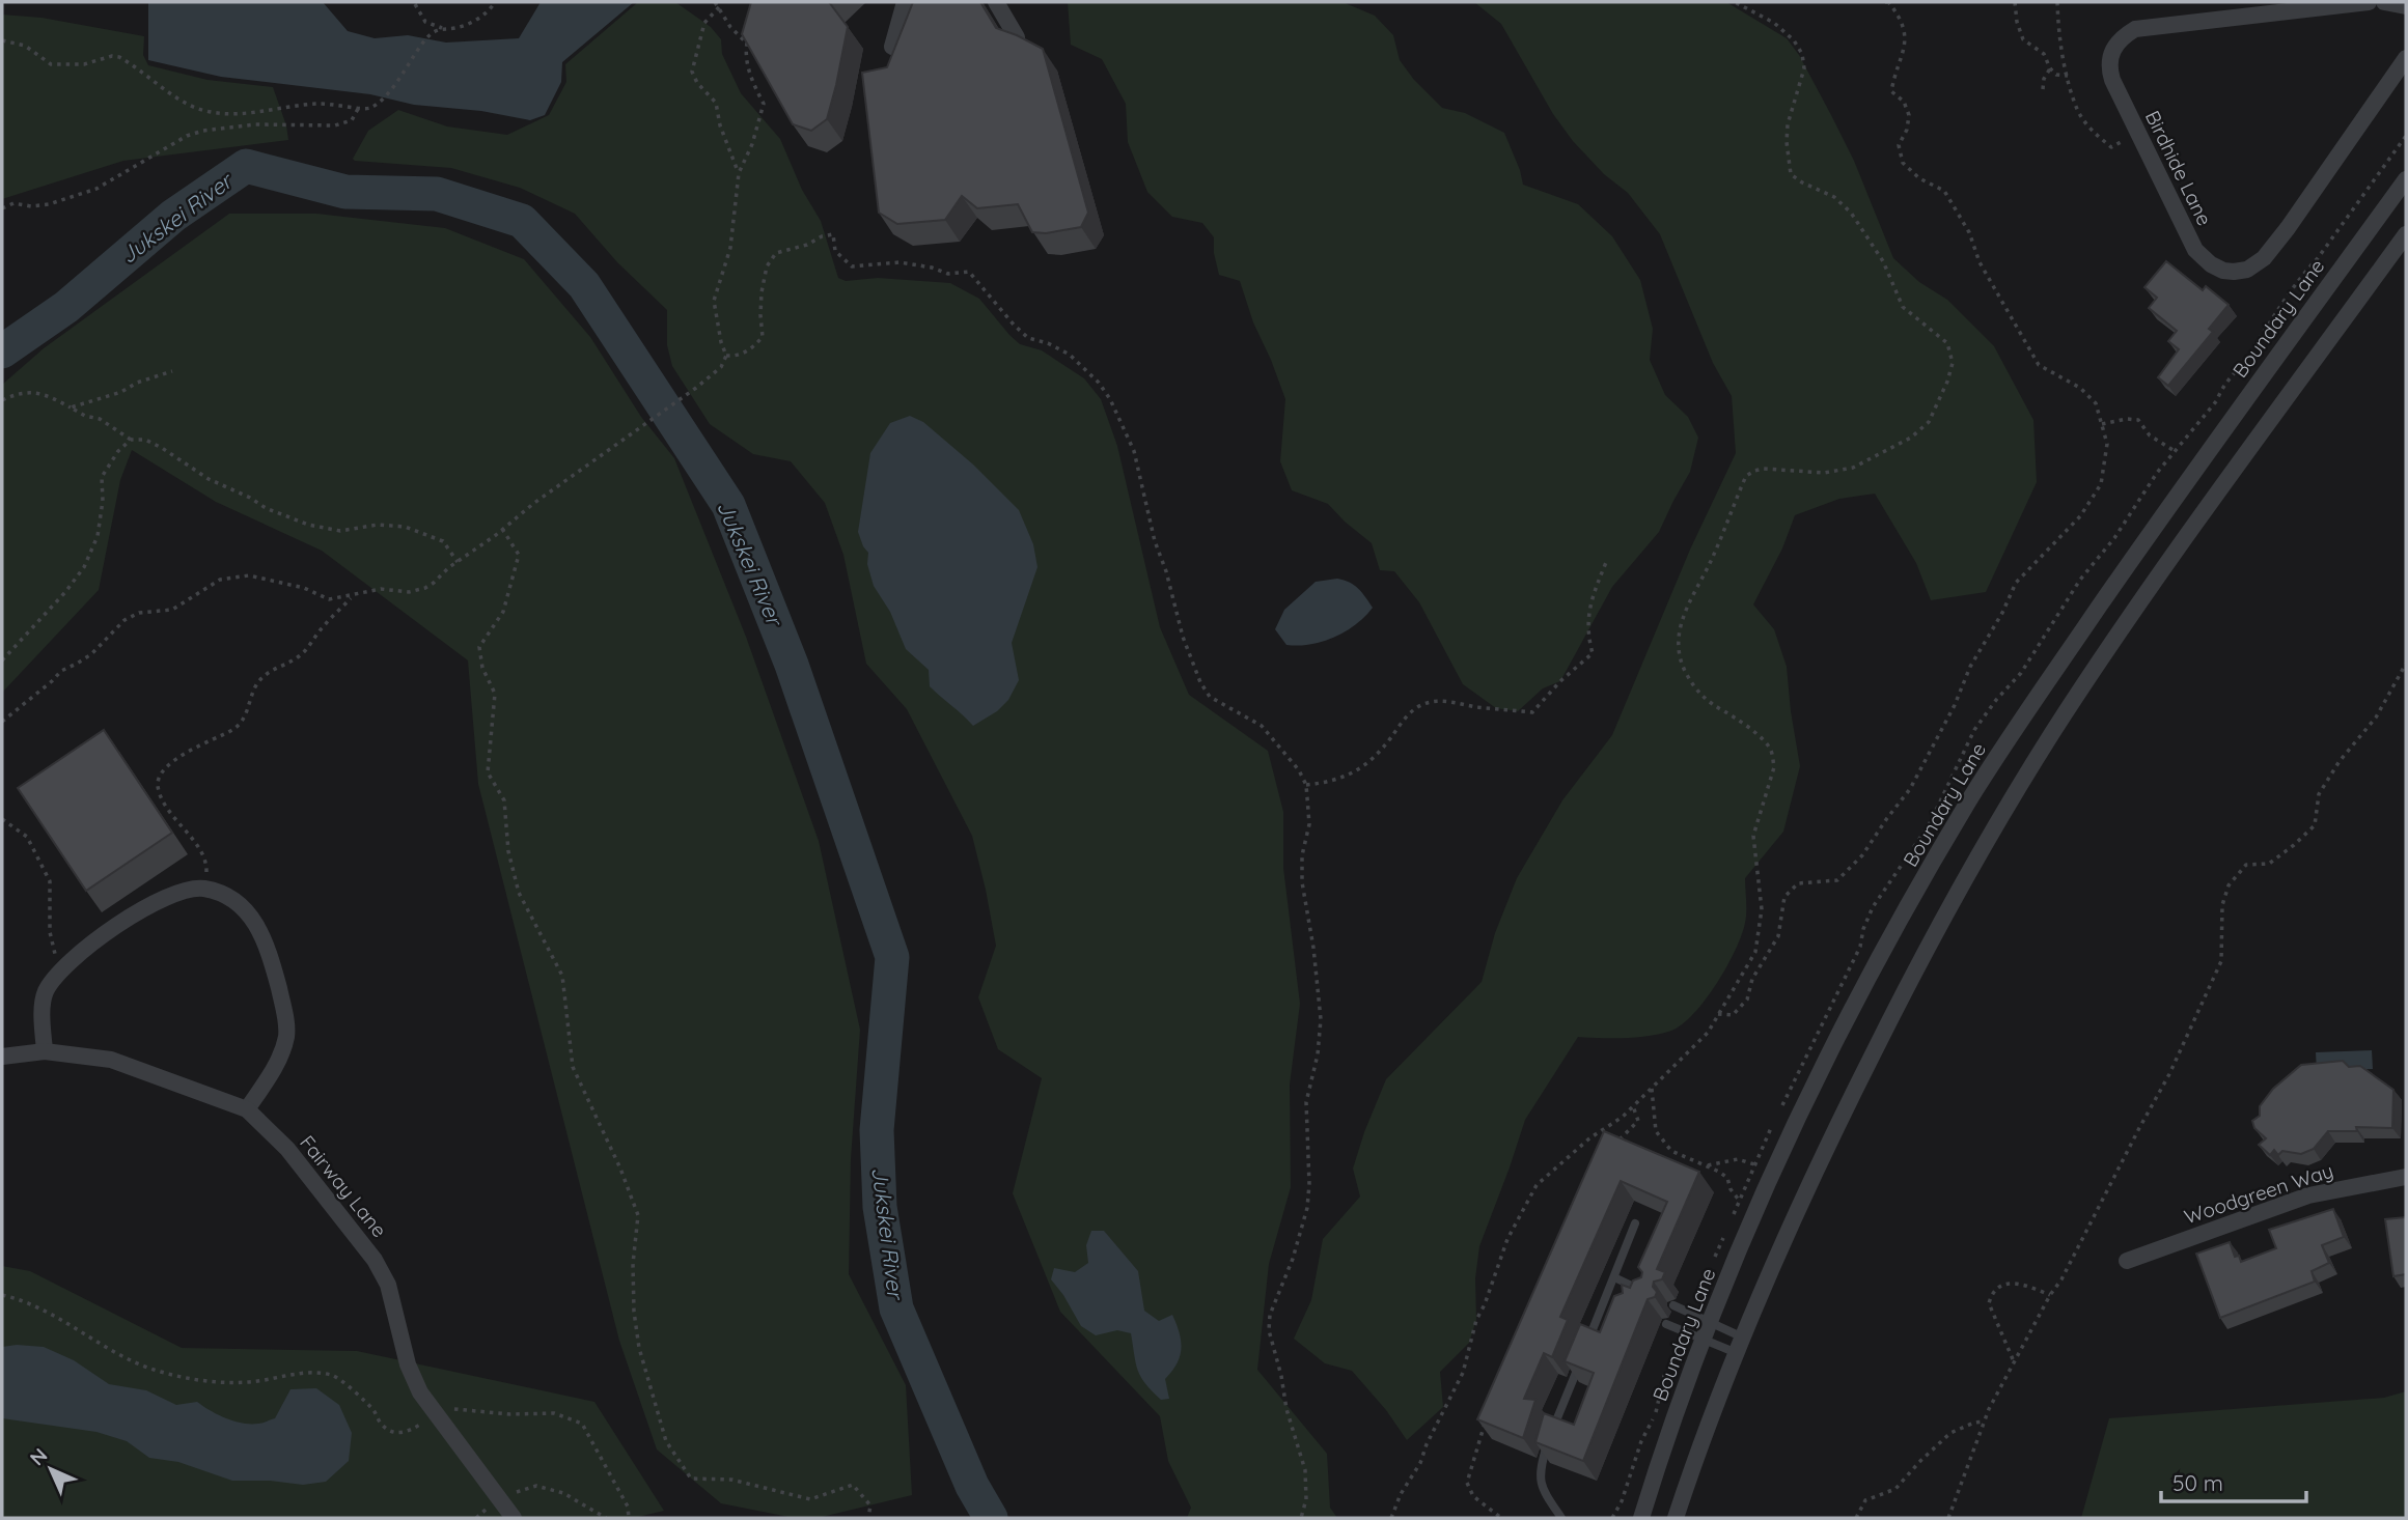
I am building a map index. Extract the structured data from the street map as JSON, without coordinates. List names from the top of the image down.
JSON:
{
  "streets": {
    "street": [
      "Birdhide Lane",
      "Boundary Lane",
      "Fairway Lane",
      "Woodgreen Way"
    ]
  },
  "water": ["Jukskei River"],
  "scale_bar": "50 m",
  "north": "top left"
}
